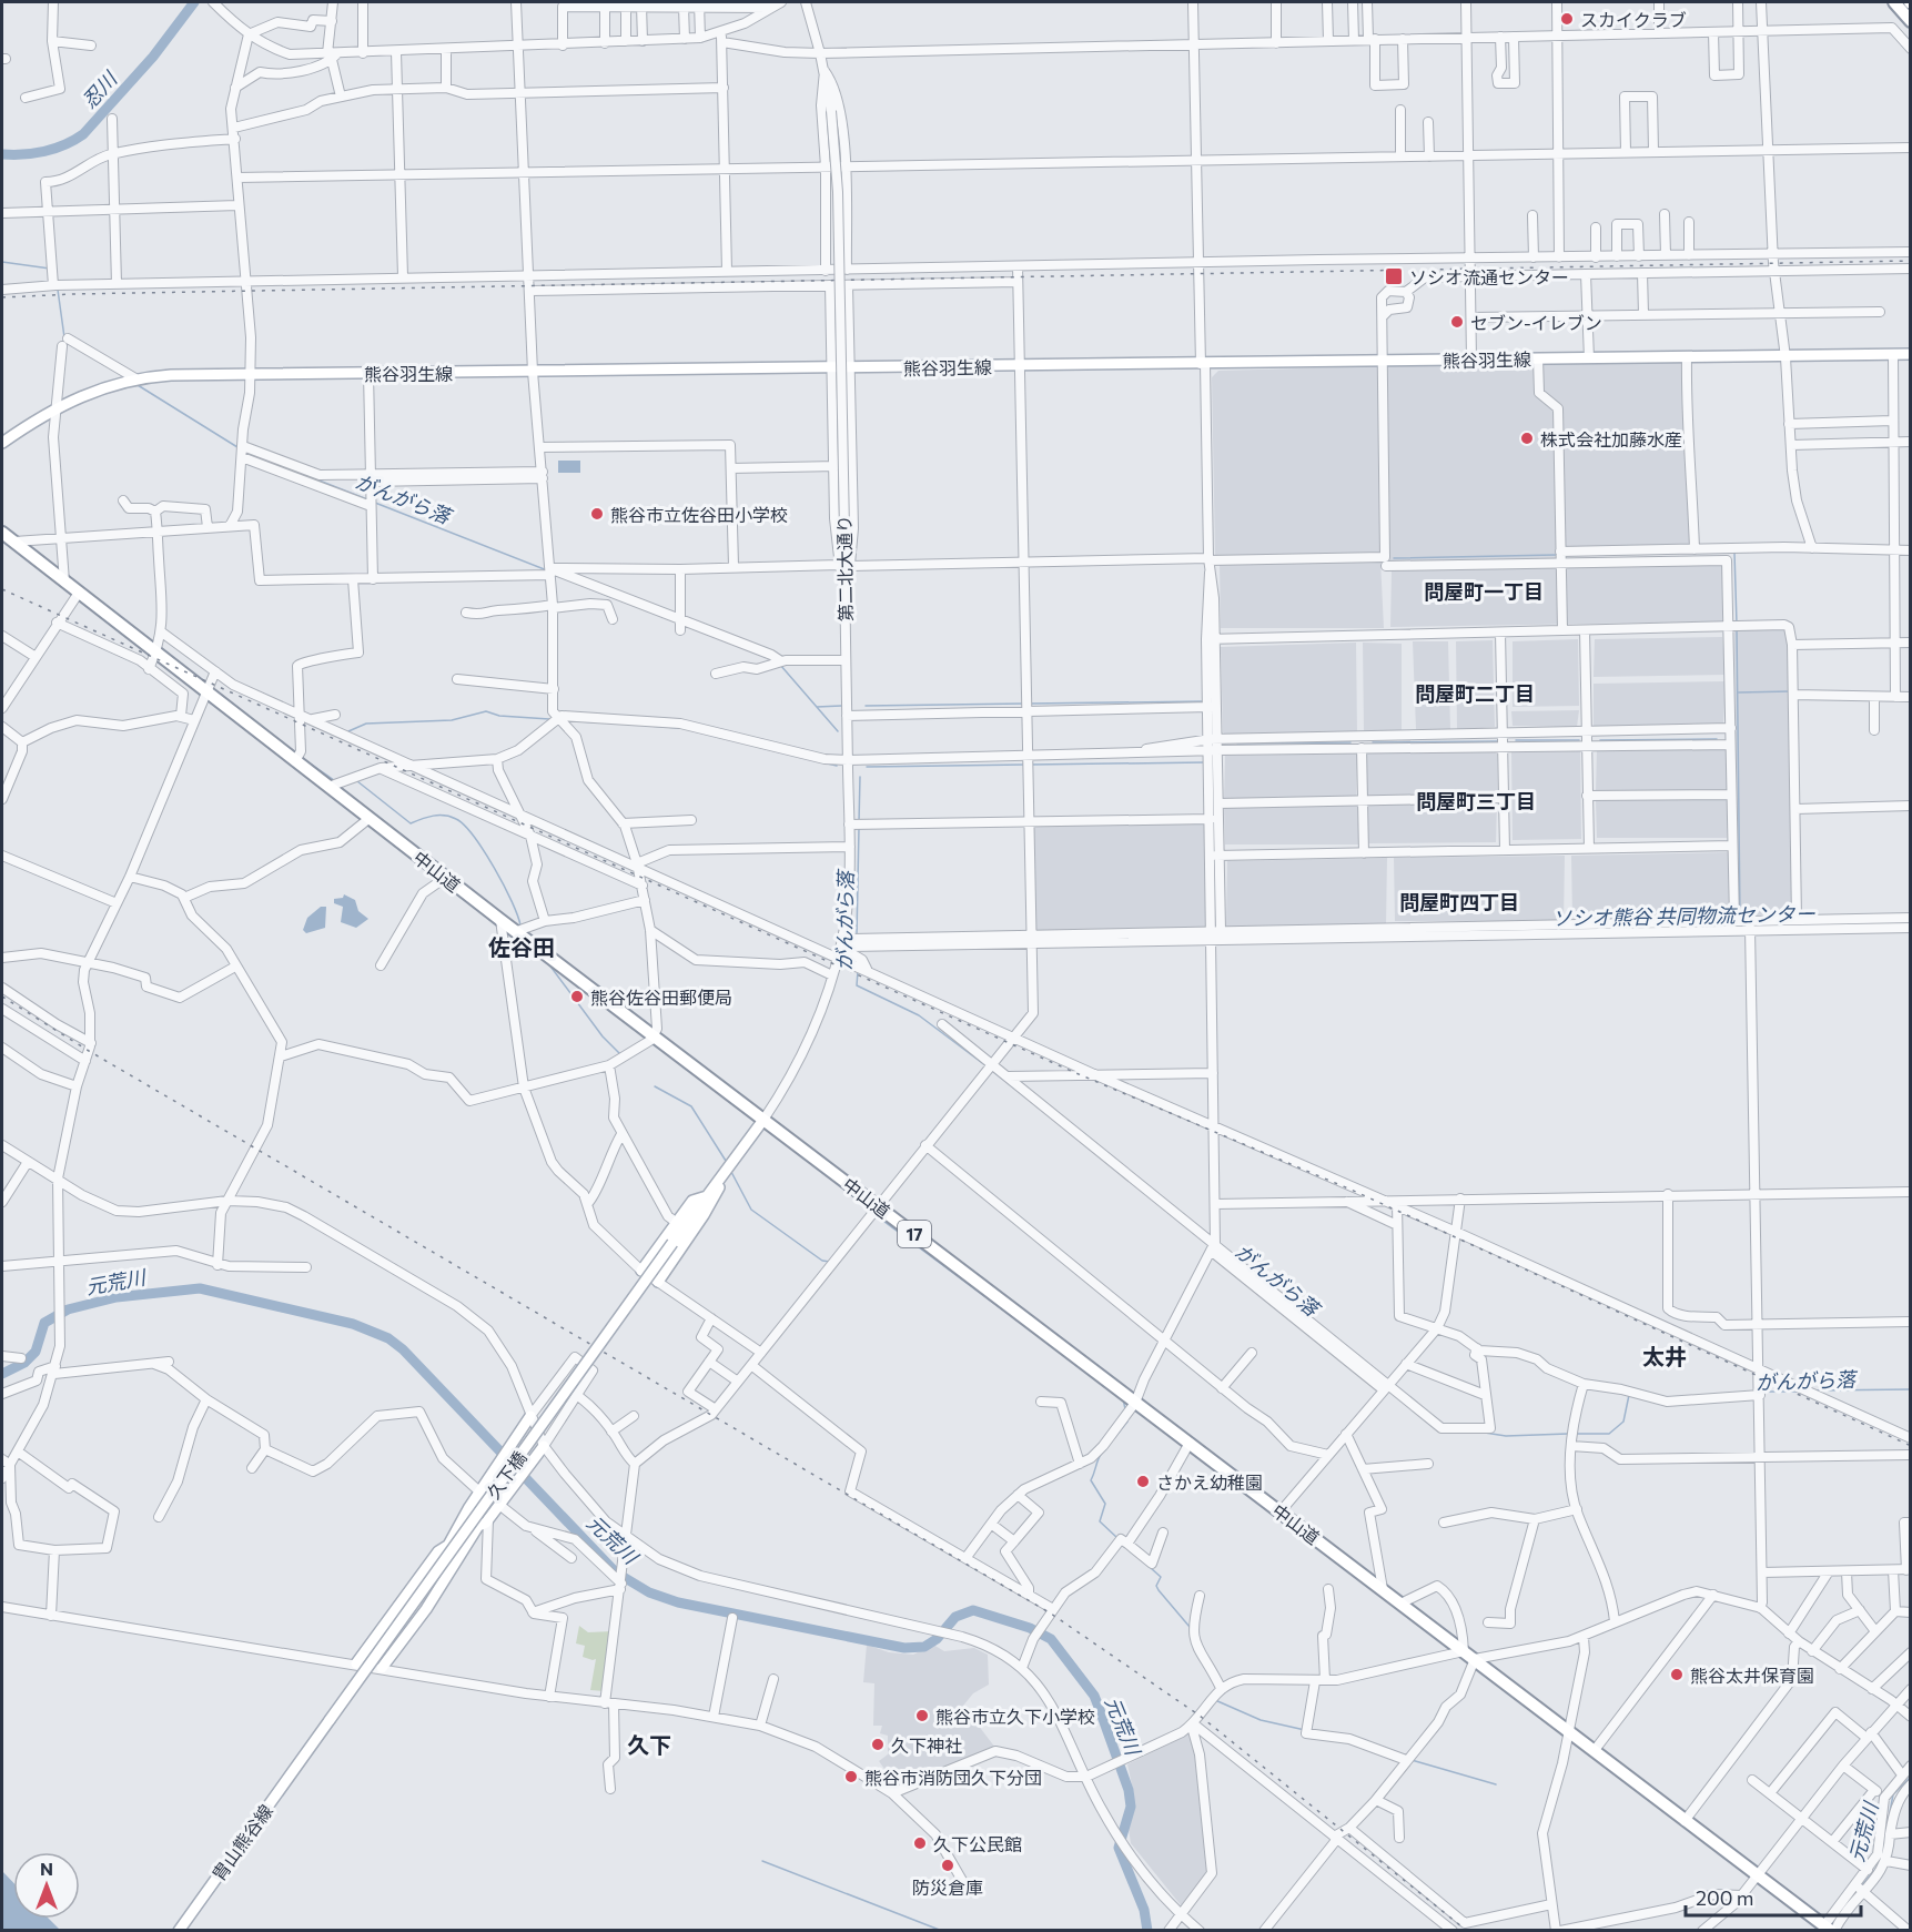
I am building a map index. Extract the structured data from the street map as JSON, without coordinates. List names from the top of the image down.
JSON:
{
  "streets": {
    "highway": ["中山道", "17"],
    "main road": ["熊谷羽生線", "久下橋", "胄山熊谷線"],
    "street": ["第二北大通り"]
  },
  "crossings": [
    ["第二北大通り", "中山道"],
    ["久下橋", "胄山熊谷線"]
  ],
  "districts": [
    "問屋町一丁目",
    "問屋町二丁目",
    "問屋町三丁目",
    "問屋町四丁目",
    "佐谷田",
    "太井",
    "久下"
  ],
  "water": [
    "忍川",
    "がんがら落",
    "ソシオ熊谷 共同物流センター",
    "元荒川"
  ],
  "places": {
    "other": [
      "スカイクラブ",
      "セブン-イレブン",
      "株式会社加藤水産",
      "熊谷市立佐谷田小学校",
      "熊谷佐谷田郵便局",
      "さかえ幼稚園",
      "熊谷太井保育園",
      "熊谷市立久下小学校",
      "久下神社",
      "熊谷市消防団久下分団",
      "久下公民館",
      "防災倉庫"
    ],
    "transit": ["ソシオ流通センター"]
  },
  "scale_bar": "200 m",
  "north": "top"
}
